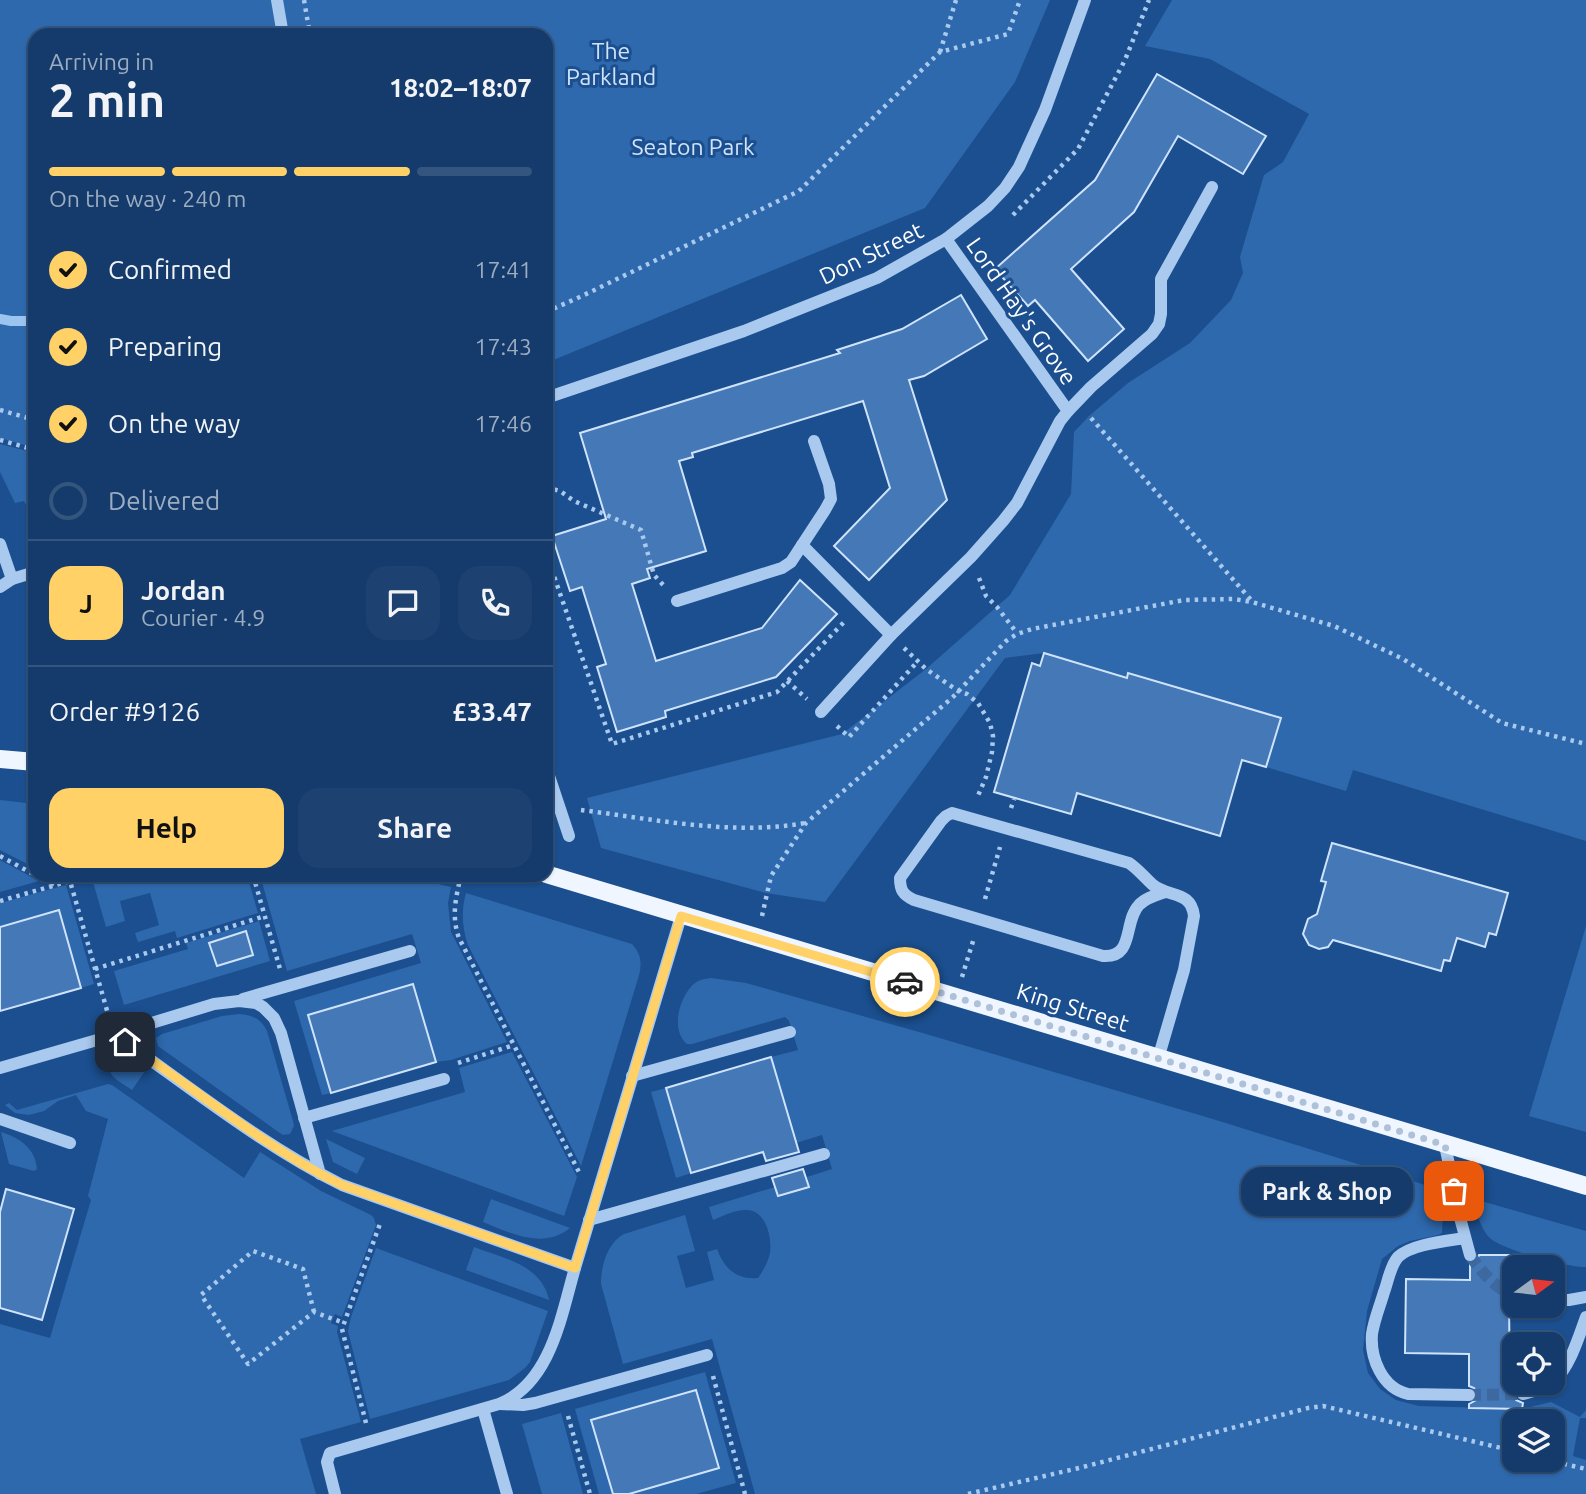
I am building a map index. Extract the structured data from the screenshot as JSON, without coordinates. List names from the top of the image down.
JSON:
{
  "streets": {
    "main road": ["King Street"],
    "street": ["Don Street", "Lord Hay's Grove"]
  },
  "crossings": [
    ["Don Street", "Lord Hay's Grove"]
  ],
  "parks": ["The Parkland", "Seaton Park"],
  "places": ["Park & Shop"],
  "north": "right",
  "page": {
    "heading": ["2 min", "Arriving in", "18:02–18:07"],
    "panel": [
      "Jordan",
      "Courier · 4.9",
      "Order #9126",
      "£33.47"
    ],
    "bar": "On the way · 240 m",
    "list": [
      ["Confirmed", "17:41"],
      ["Preparing", "17:43"],
      ["On the way", "17:46"],
      "Delivered"
    ],
    "round": "J",
    "buttons": ["Help", "Share"],
    "bubble": "Park & Shop"
  }
}
